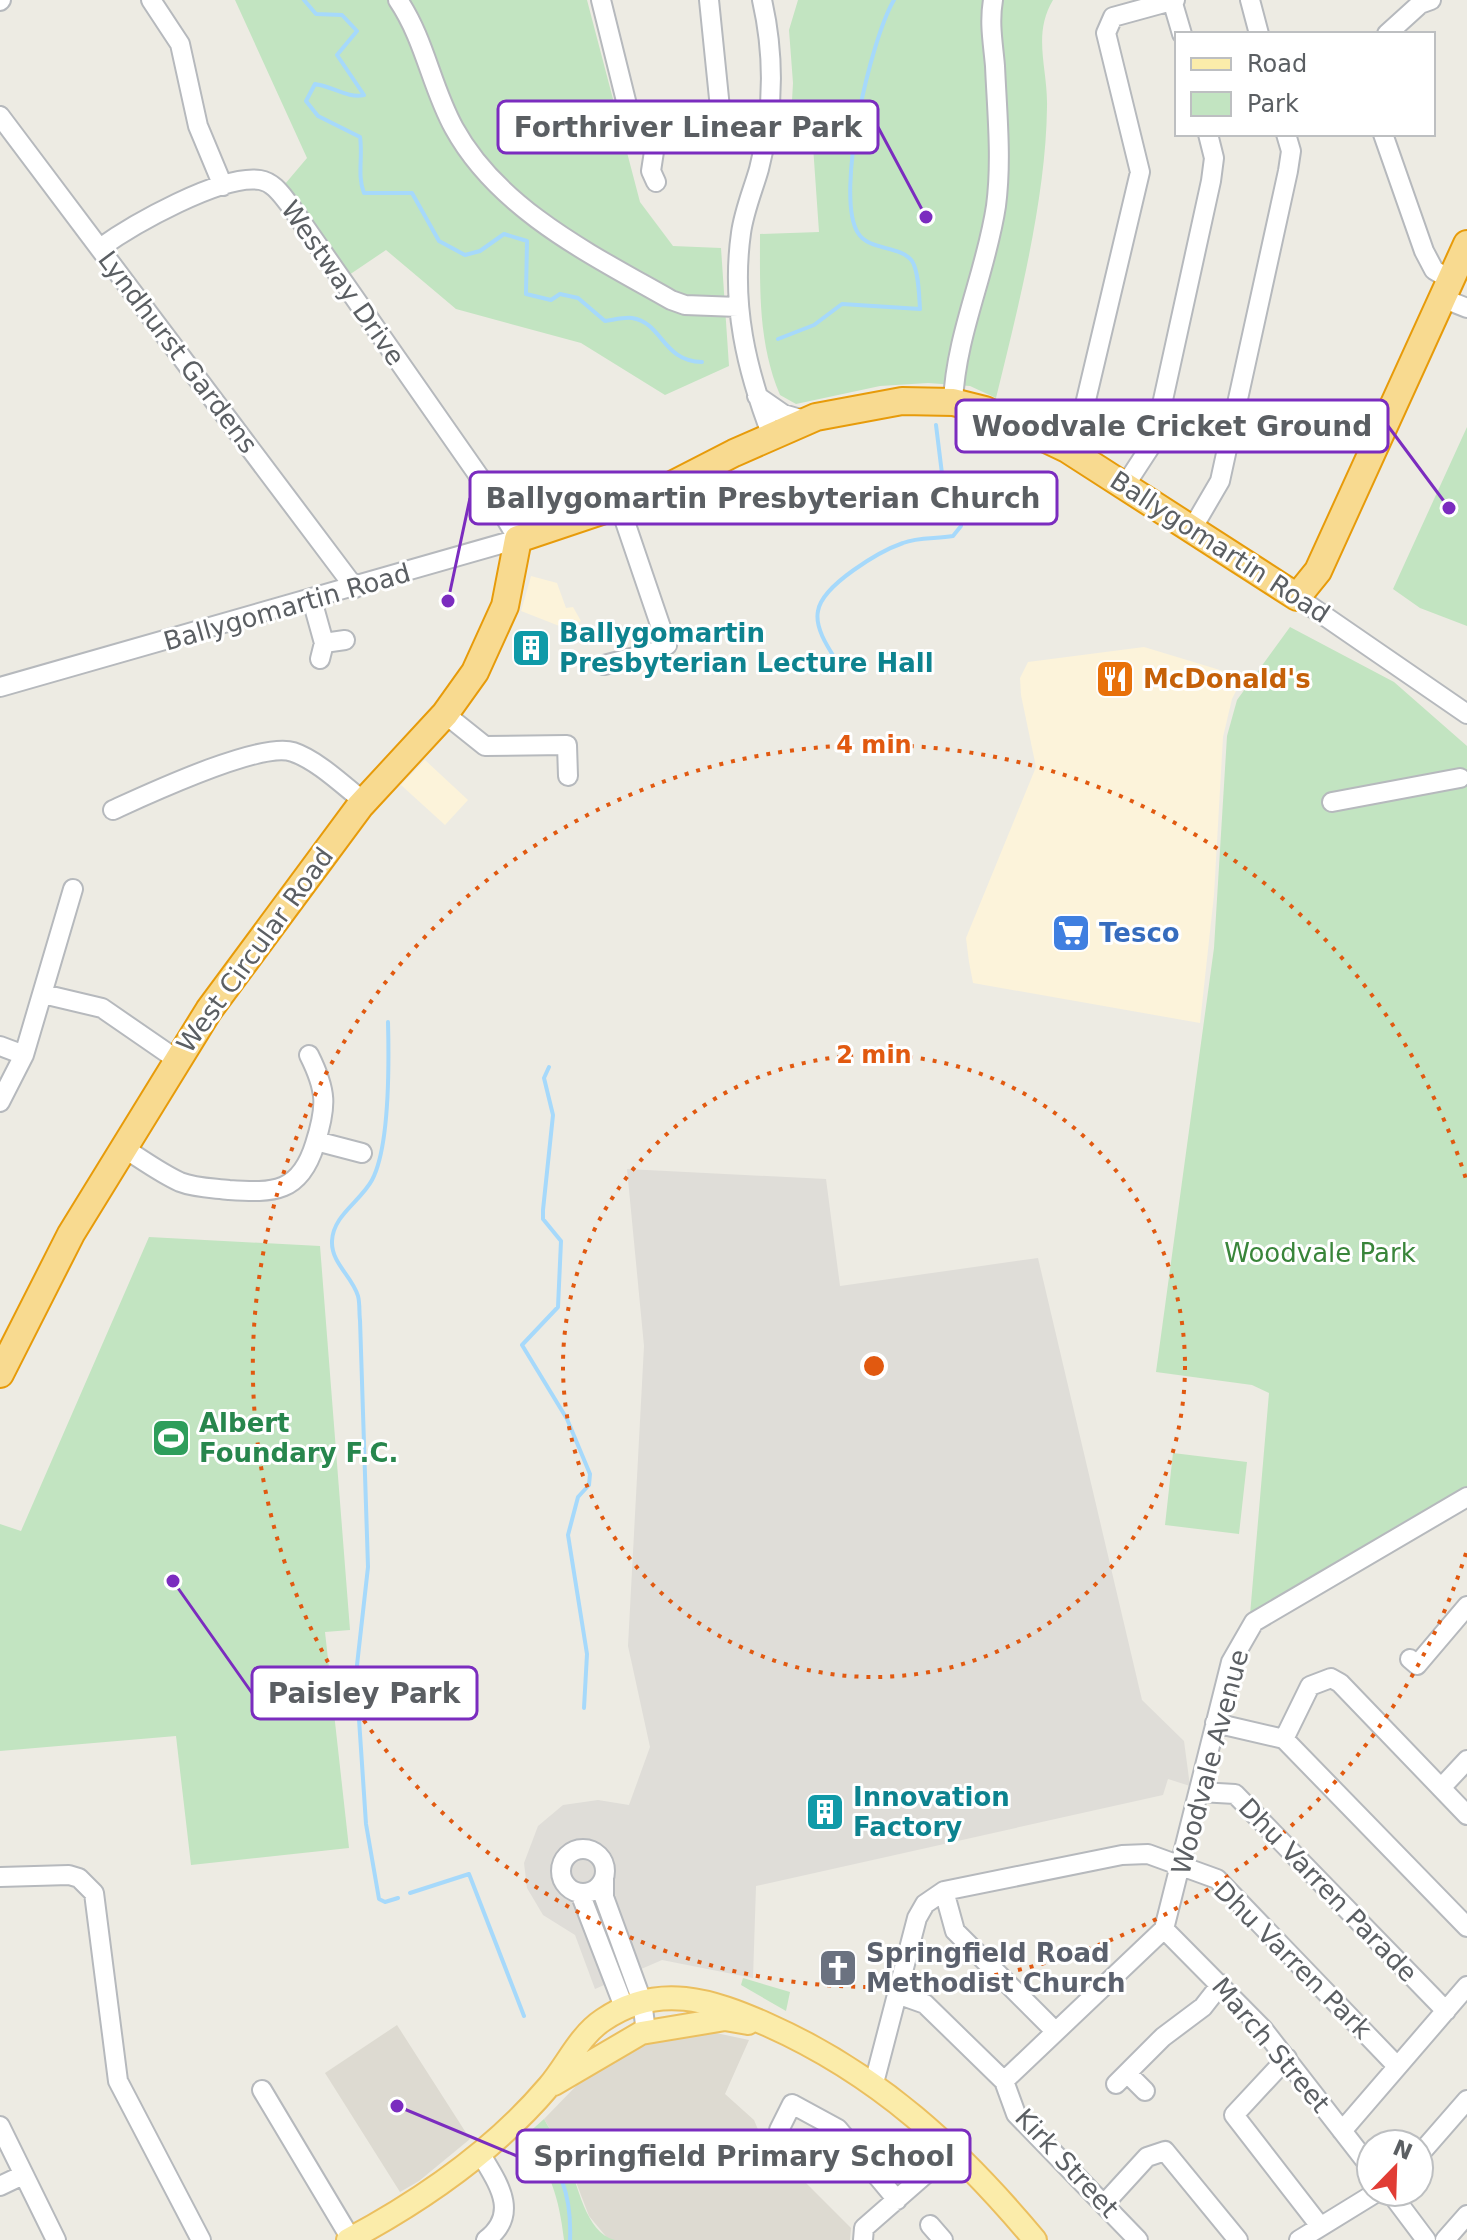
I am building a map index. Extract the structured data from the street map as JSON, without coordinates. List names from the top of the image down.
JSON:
{
  "streets": {
    "highway": ["Ballygomartin Road", "West Circular Road"],
    "street": [
      "Westway Drive",
      "Lyndhurst Gardens",
      "Woodvale Avenue",
      "Dhu Varren Parade",
      "Dhu Varren Park",
      "March Street",
      "Kirk Street"
    ]
  },
  "crossings": [
    ["Westway Drive", "Lyndhurst Gardens"],
    ["Westway Drive", "Ballygomartin Road"],
    ["Westway Drive", "West Circular Road"],
    ["Lyndhurst Gardens", "Ballygomartin Road"],
    ["Ballygomartin Road", "West Circular Road"],
    ["Woodvale Avenue", "Dhu Varren Parade"],
    ["Woodvale Avenue", "Dhu Varren Park"],
    ["Woodvale Avenue", "March Street"]
  ],
  "parks": ["Woodvale Park"],
  "places": {
    "other": [
      "Forthriver Linear Park",
      "Woodvale Cricket Ground",
      "Ballygomartin Presbyterian Church",
      "Paisley Park",
      "Springfield Primary School"
    ],
    "building": ["Ballygomartin Presbyterian Lecture Hall", "Innovation Factory"],
    "restaurant": ["McDonald's"],
    "supermarket": ["Tesco"],
    "sports": ["Albert Foundary F.C."],
    "church": ["Springfield Road Methodist Church"]
  },
  "legend": ["Road", "Park"],
  "north": "top right",
  "rings": ["4 min", "2 min"]
}
